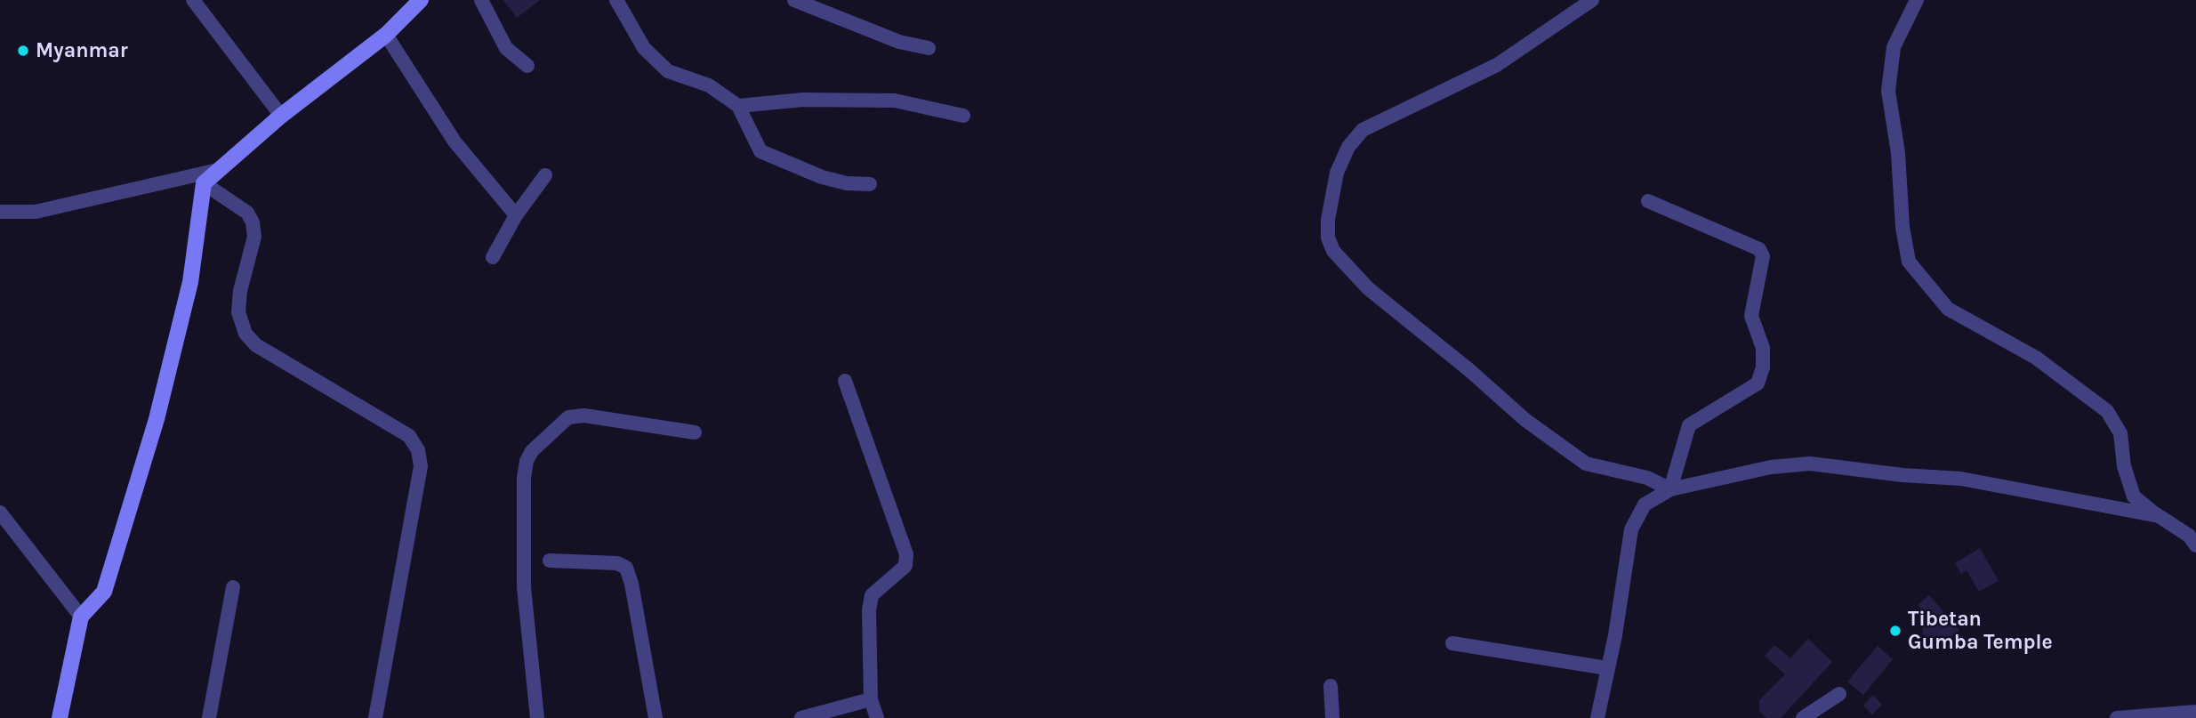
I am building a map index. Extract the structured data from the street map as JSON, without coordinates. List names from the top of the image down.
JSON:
{
  "places": ["Myanmar", "Tibetan Gumba Temple"]
}
